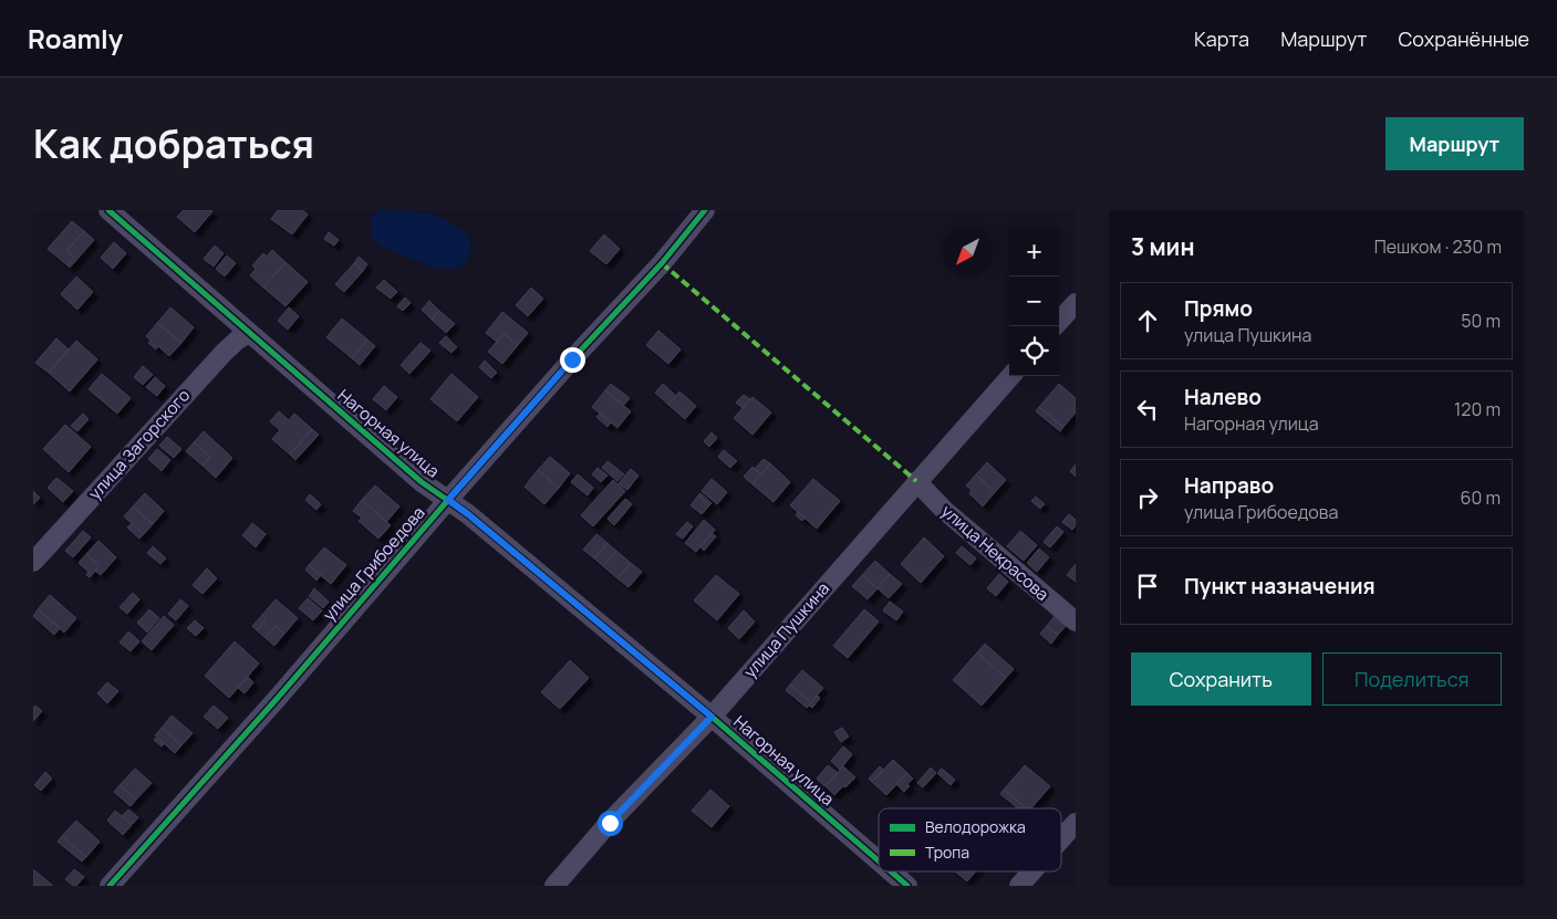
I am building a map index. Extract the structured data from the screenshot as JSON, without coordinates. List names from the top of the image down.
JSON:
{
  "streets": {
    "street": [
      "Нагорная улица",
      "улица Загорского",
      "улица Некрасова",
      "улица Грибоедова",
      "улица Пушкина"
    ]
  },
  "crossings": [
    ["Нагорная улица", "улица Загорского"],
    ["Нагорная улица", "улица Грибоедова"],
    ["Нагорная улица", "улица Пушкина"],
    ["улица Некрасова", "улица Пушкина"]
  ],
  "legend": ["Велодорожка", "Тропа"],
  "north": "bottom left",
  "page": {
    "header": "Roamly",
    "nav": ["Карта", "Маршрут", "Сохранённые"],
    "title": "Как добраться",
    "buttons": [
      "Маршрут",
      ["Сохранить", "Поделиться"]
    ],
    "heading": ["3 мин", "Пешком · 230 m"],
    "map_buttons": ["+", "−"],
    "list": [
      ["Прямо", "улица Пушкина", "50 m"],
      ["Налево", "Нагорная улица", "120 m"],
      ["Направо", "улица Грибоедова", "60 m"],
      "Пункт назначения"
    ]
  }
}
